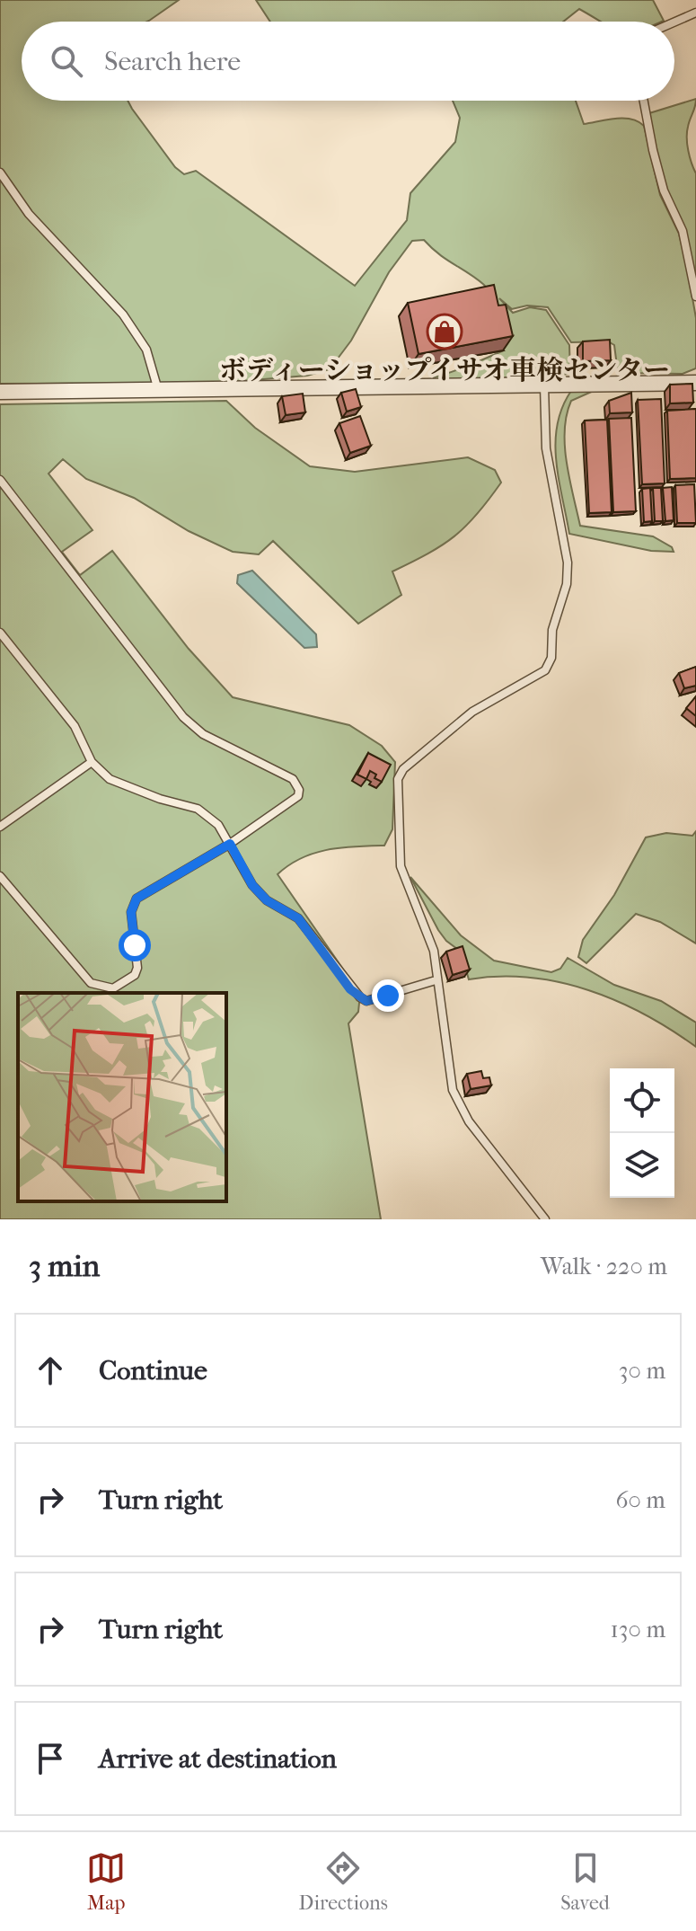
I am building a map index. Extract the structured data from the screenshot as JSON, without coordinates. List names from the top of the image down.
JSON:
{
  "places": {
    "shop": ["ボディーショップイサオ車検センター"]
  },
  "page": {
    "search": "Search here",
    "heading": ["3 min", "Walk · 220 m"],
    "list": [
      ["Continue", "30 m"],
      ["Turn right", "60 m"],
      ["Turn right", "130 m"],
      "Arrive at destination"
    ],
    "nav": ["Map", "Directions", "Saved"]
  }
}
